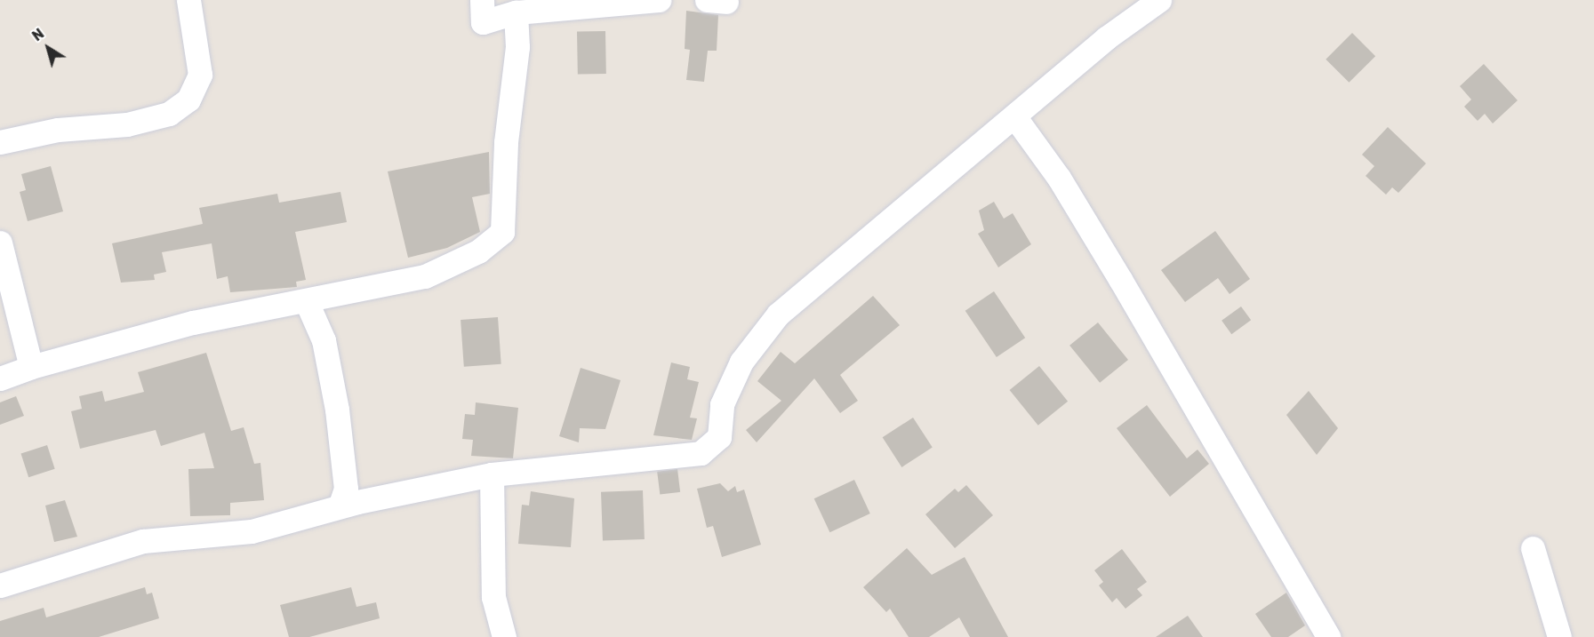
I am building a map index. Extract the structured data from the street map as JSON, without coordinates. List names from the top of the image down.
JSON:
{
  "north": "top left"
}
